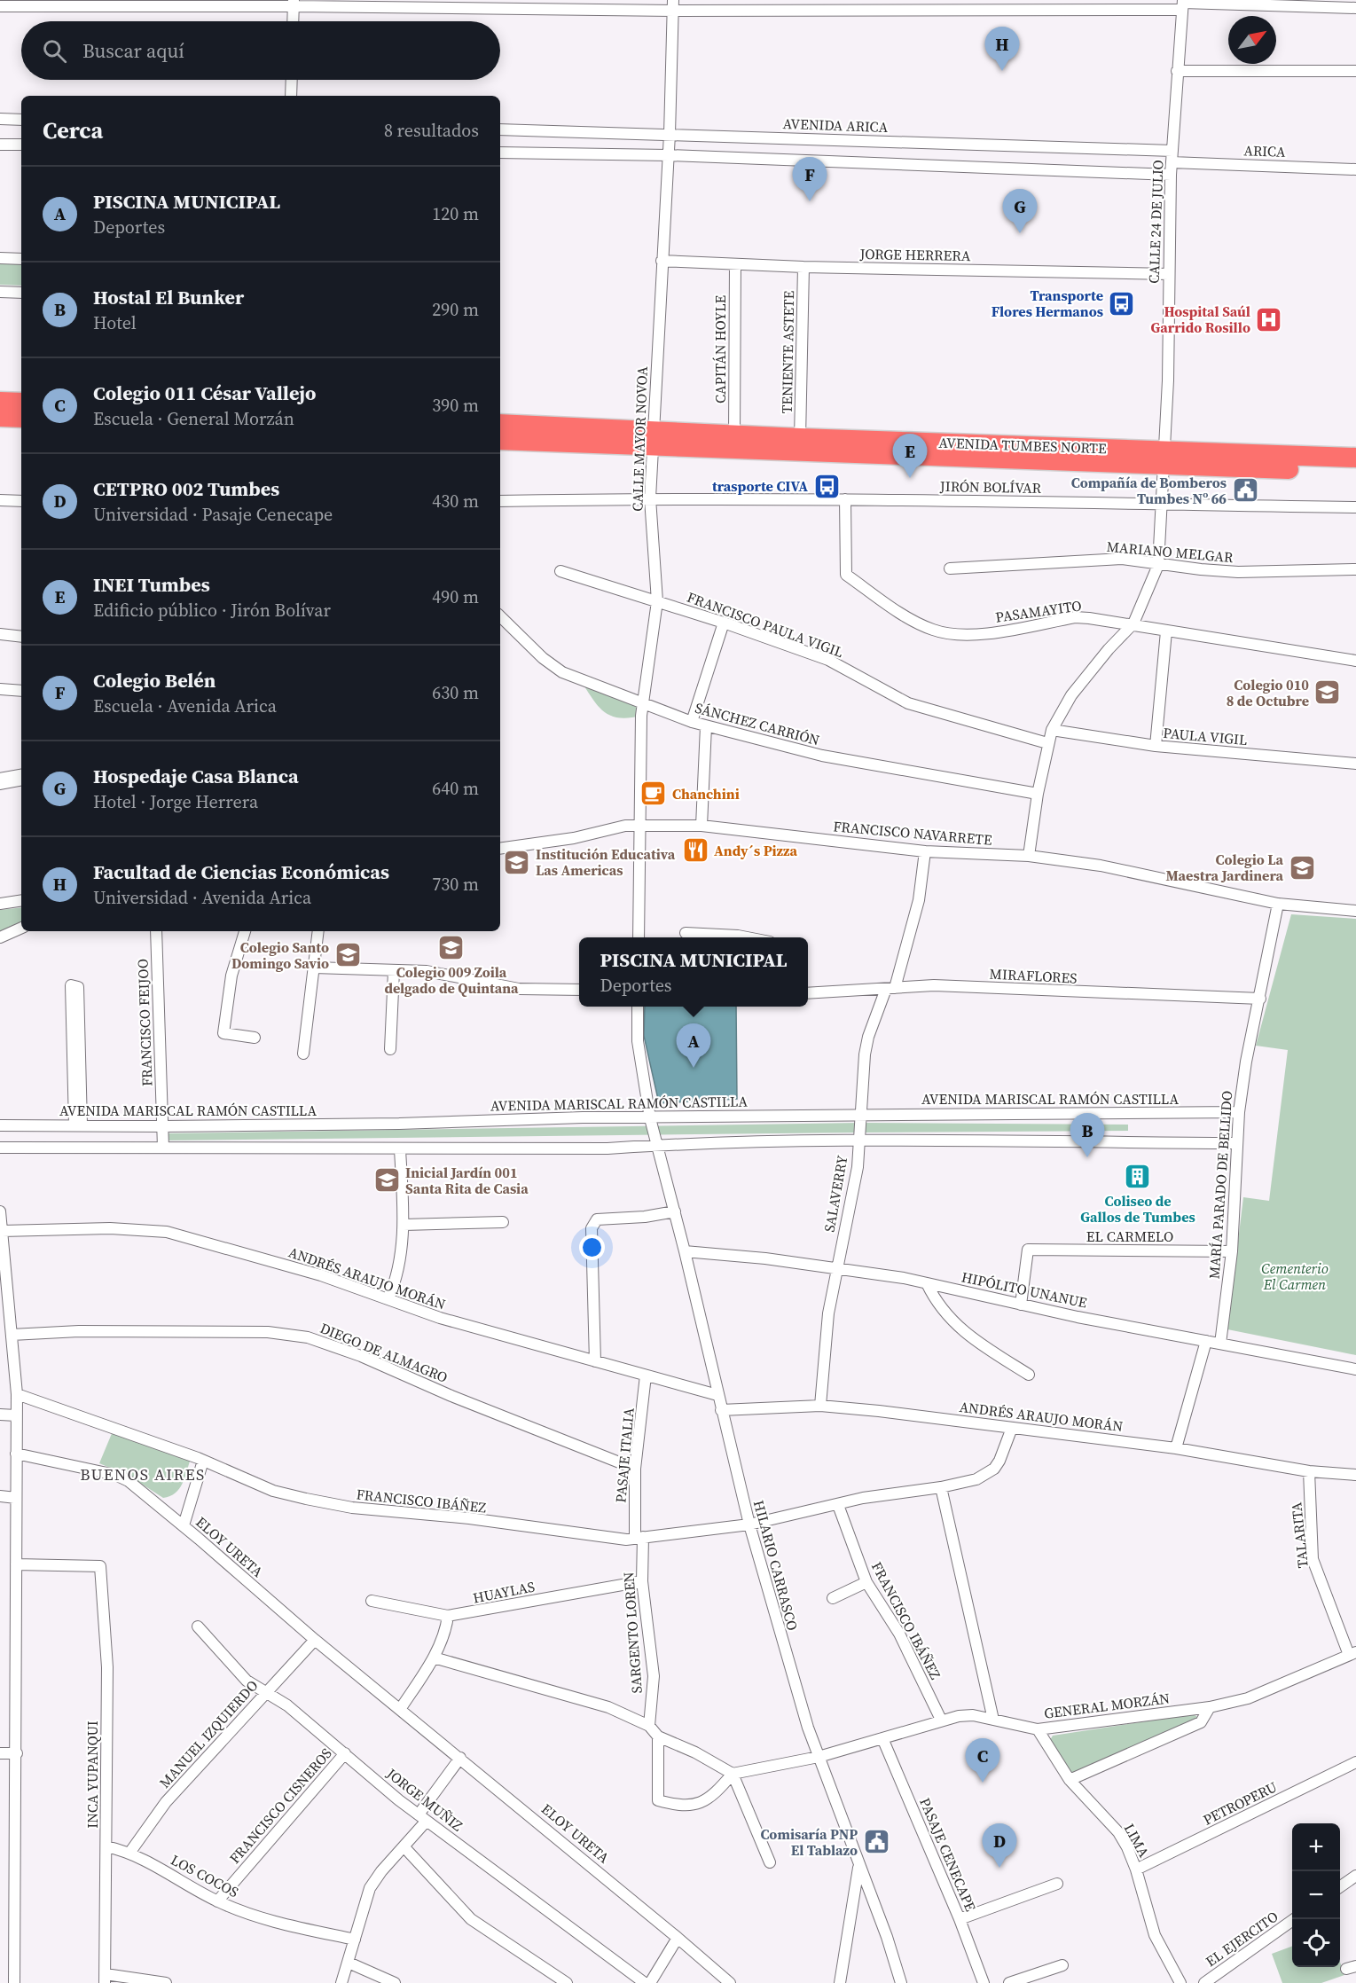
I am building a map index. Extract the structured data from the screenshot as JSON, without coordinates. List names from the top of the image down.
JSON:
{
  "streets": {
    "highway": ["AVENIDA TUMBES NORTE"],
    "street": [
      "AVENIDA ARICA",
      "ARICA",
      "CALLE 24 DE JULIO",
      "JORGE HERRERA",
      "CAPITÁN HOYLE",
      "TENIENTE ASTETE",
      "CALLE MAYOR NOVOA",
      "JIRÓN BOLÍVAR",
      "MARIANO MELGAR",
      "PASAMAYITO",
      "FRANCISCO PAULA VIGIL",
      "SÁNCHEZ CARRIÓN",
      "PAULA VIGIL",
      "FRANCISCO NAVARRETE",
      "MIRAFLORES",
      "FRANCISCO FEIJOO",
      "AVENIDA MARISCAL RAMÓN CASTILLA",
      "MARÍA PARADO DE BELLIDO",
      "SALAVERRY",
      "EL CARMELO",
      "ANDRÉS ARAUJO MORÁN",
      "HIPÓLITO UNANUE",
      "DIEGO DE ALMAGRO",
      "PASAJE ITALIA",
      "FRANCISCO IBÁÑEZ",
      "TALARITA",
      "ELOY URETA",
      "HILARIO CARRASCO",
      "HUAYLAS",
      "SARGENTO LOREN",
      "GENERAL MORZÁN",
      "MANUEL IZQUIERDO",
      "INCA YUPANQUI",
      "JORGE MUÑIZ",
      "PETROPERU",
      "FRANCISCO CISNEROS",
      "LIMA",
      "PASAJE CENECAPE",
      "LOS COCOS",
      "EL EJERCITO"
    ]
  },
  "crossings": [
    ["AVENIDA ARICA", "ARICA"],
    ["AVENIDA ARICA", "CALLE 24 DE JULIO"],
    ["AVENIDA ARICA", "CALLE MAYOR NOVOA"],
    ["ARICA", "CALLE 24 DE JULIO"],
    ["CALLE 24 DE JULIO", "JORGE HERRERA"],
    ["CALLE 24 DE JULIO", "AVENIDA TUMBES NORTE"],
    ["CALLE 24 DE JULIO", "JIRÓN BOLÍVAR"],
    ["CALLE 24 DE JULIO", "MARIANO MELGAR"],
    ["CALLE 24 DE JULIO", "PASAMAYITO"],
    ["CALLE 24 DE JULIO", "FRANCISCO PAULA VIGIL"],
    ["CALLE 24 DE JULIO", "SÁNCHEZ CARRIÓN"],
    ["CALLE 24 DE JULIO", "PAULA VIGIL"],
    ["CALLE 24 DE JULIO", "FRANCISCO NAVARRETE"],
    ["JORGE HERRERA", "CAPITÁN HOYLE"],
    ["JORGE HERRERA", "TENIENTE ASTETE"],
    ["JORGE HERRERA", "CALLE MAYOR NOVOA"],
    ["CAPITÁN HOYLE", "AVENIDA TUMBES NORTE"],
    ["TENIENTE ASTETE", "AVENIDA TUMBES NORTE"],
    ["CALLE MAYOR NOVOA", "AVENIDA TUMBES NORTE"],
    ["CALLE MAYOR NOVOA", "JIRÓN BOLÍVAR"],
    ["CALLE MAYOR NOVOA", "FRANCISCO PAULA VIGIL"],
    ["CALLE MAYOR NOVOA", "SÁNCHEZ CARRIÓN"],
    ["CALLE MAYOR NOVOA", "FRANCISCO NAVARRETE"],
    ["JIRÓN BOLÍVAR", "PASAMAYITO"],
    ["FRANCISCO NAVARRETE", "MARÍA PARADO DE BELLIDO"],
    ["FRANCISCO NAVARRETE", "SALAVERRY"],
    ["MIRAFLORES", "MARÍA PARADO DE BELLIDO"],
    ["MIRAFLORES", "SALAVERRY"],
    ["FRANCISCO FEIJOO", "AVENIDA MARISCAL RAMÓN CASTILLA"],
    ["AVENIDA MARISCAL RAMÓN CASTILLA", "MARÍA PARADO DE BELLIDO"],
    ["AVENIDA MARISCAL RAMÓN CASTILLA", "SALAVERRY"],
    ["MARÍA PARADO DE BELLIDO", "EL CARMELO"],
    ["MARÍA PARADO DE BELLIDO", "HIPÓLITO UNANUE"],
    ["SALAVERRY", "ANDRÉS ARAUJO MORÁN"],
    ["SALAVERRY", "HIPÓLITO UNANUE"],
    ["EL CARMELO", "HIPÓLITO UNANUE"],
    ["ANDRÉS ARAUJO MORÁN", "PASAJE ITALIA"],
    ["ANDRÉS ARAUJO MORÁN", "FRANCISCO IBÁÑEZ"],
    ["ANDRÉS ARAUJO MORÁN", "TALARITA"],
    ["ANDRÉS ARAUJO MORÁN", "HILARIO CARRASCO"],
    ["HIPÓLITO UNANUE", "HILARIO CARRASCO"],
    ["DIEGO DE ALMAGRO", "PASAJE ITALIA"],
    ["PASAJE ITALIA", "FRANCISCO IBÁÑEZ"],
    ["PASAJE ITALIA", "SARGENTO LOREN"],
    ["FRANCISCO IBÁÑEZ", "HILARIO CARRASCO"],
    ["FRANCISCO IBÁÑEZ", "SARGENTO LOREN"],
    ["FRANCISCO IBÁÑEZ", "GENERAL MORZÁN"],
    ["TALARITA", "GENERAL MORZÁN"],
    ["ELOY URETA", "MANUEL IZQUIERDO"],
    ["HILARIO CARRASCO", "GENERAL MORZÁN"],
    ["HUAYLAS", "SARGENTO LOREN"],
    ["GENERAL MORZÁN", "LIMA"],
    ["GENERAL MORZÁN", "PASAJE CENECAPE"],
    ["MANUEL IZQUIERDO", "JORGE MUÑIZ"],
    ["MANUEL IZQUIERDO", "LOS COCOS"],
    ["INCA YUPANQUI", "LOS COCOS"],
    ["JORGE MUÑIZ", "FRANCISCO CISNEROS"],
    ["PETROPERU", "LIMA"],
    ["FRANCISCO CISNEROS", "LOS COCOS"]
  ],
  "districts": ["BUENOS AIRES"],
  "parks": ["Cementerio El Carmen"],
  "places": {
    "bus stop": ["Transporte Flores Hermanos", "trasporte CIVA"],
    "hospital": ["Hospital Saúl Garrido Rosillo"],
    "public building": ["Compañía de Bomberos Tumbes Nº 66", "Comisaría PNP El Tablazo"],
    "school or university": [
      "Colegio 010 8 de Octubre",
      "Institución Educativa Las Americas",
      "Colegio La Maestra Jardinera",
      "Colegio 009 Zoila delgado de Quintana",
      "Colegio Santo Domingo Savio",
      "Inicial Jardín 001 Santa Rita de Casia"
    ],
    "cafe": ["Chanchini"],
    "restaurant": ["Andy´s Pizza"],
    "building": ["Coliseo de Gallos de Tumbes"]
  },
  "north": "top right",
  "page": {
    "search": "Buscar aquí",
    "pins": [
      "H",
      "F",
      "G",
      "E",
      "A",
      "B",
      "C",
      "D"
    ],
    "heading": ["Cerca", "8 resultados"],
    "list": [
      {
        "mark": "A",
        "name": "PISCINA MUNICIPAL",
        "note": "Deportes",
        "value": "120 m"
      },
      {
        "mark": "B",
        "name": "Hostal El Bunker",
        "note": "Hotel",
        "value": "290 m"
      },
      {
        "mark": "C",
        "name": "Colegio 011 César Vallejo",
        "note": "Escuela · General Morzán",
        "value": "390 m"
      },
      {
        "mark": "D",
        "name": "CETPRO 002 Tumbes",
        "note": "Universidad · Pasaje Cenecape",
        "value": "430 m"
      },
      {
        "mark": "E",
        "name": "INEI Tumbes",
        "note": "Edificio público · Jirón Bolívar",
        "value": "490 m"
      },
      {
        "mark": "F",
        "name": "Colegio Belén",
        "note": "Escuela · Avenida Arica",
        "value": "630 m"
      },
      {
        "mark": "G",
        "name": "Hospedaje Casa Blanca",
        "note": "Hotel · Jorge Herrera",
        "value": "640 m"
      },
      {
        "mark": "H",
        "name": "Facultad de Ciencias Económicas",
        "note": "Universidad · Avenida Arica",
        "value": "730 m"
      }
    ],
    "popup": ["PISCINA MUNICIPAL", "Deportes"],
    "map_buttons": ["+", "−"]
  }
}
